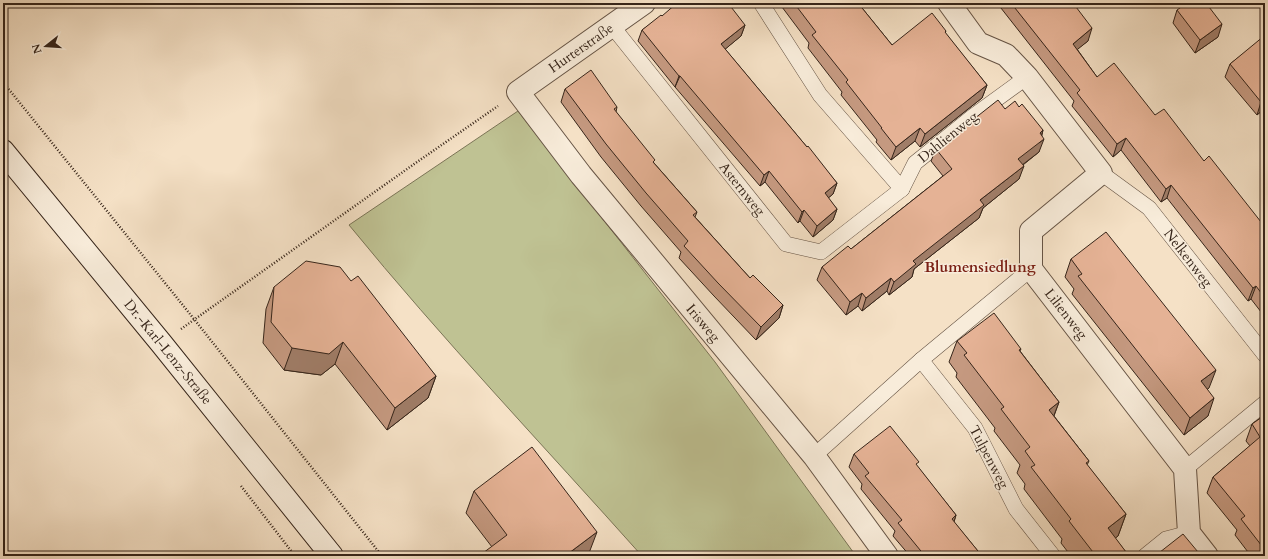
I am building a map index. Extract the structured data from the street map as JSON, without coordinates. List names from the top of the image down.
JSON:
{
  "streets": {
    "street": [
      "Hurterstraße",
      "Lilienweg",
      "Irisweg",
      "Dr.-Karl-Lenz-Straße"
    ],
    "lane": [
      "Dahlienweg",
      "Asternweg",
      "Nelkenweg",
      "Tulpenweg"
    ]
  },
  "crossings": [
    ["Hurterstraße", "Asternweg"],
    ["Hurterstraße", "Irisweg"],
    ["Dahlienweg", "Asternweg"]
  ],
  "districts": ["Blumensiedlung"],
  "north": "left"
}
